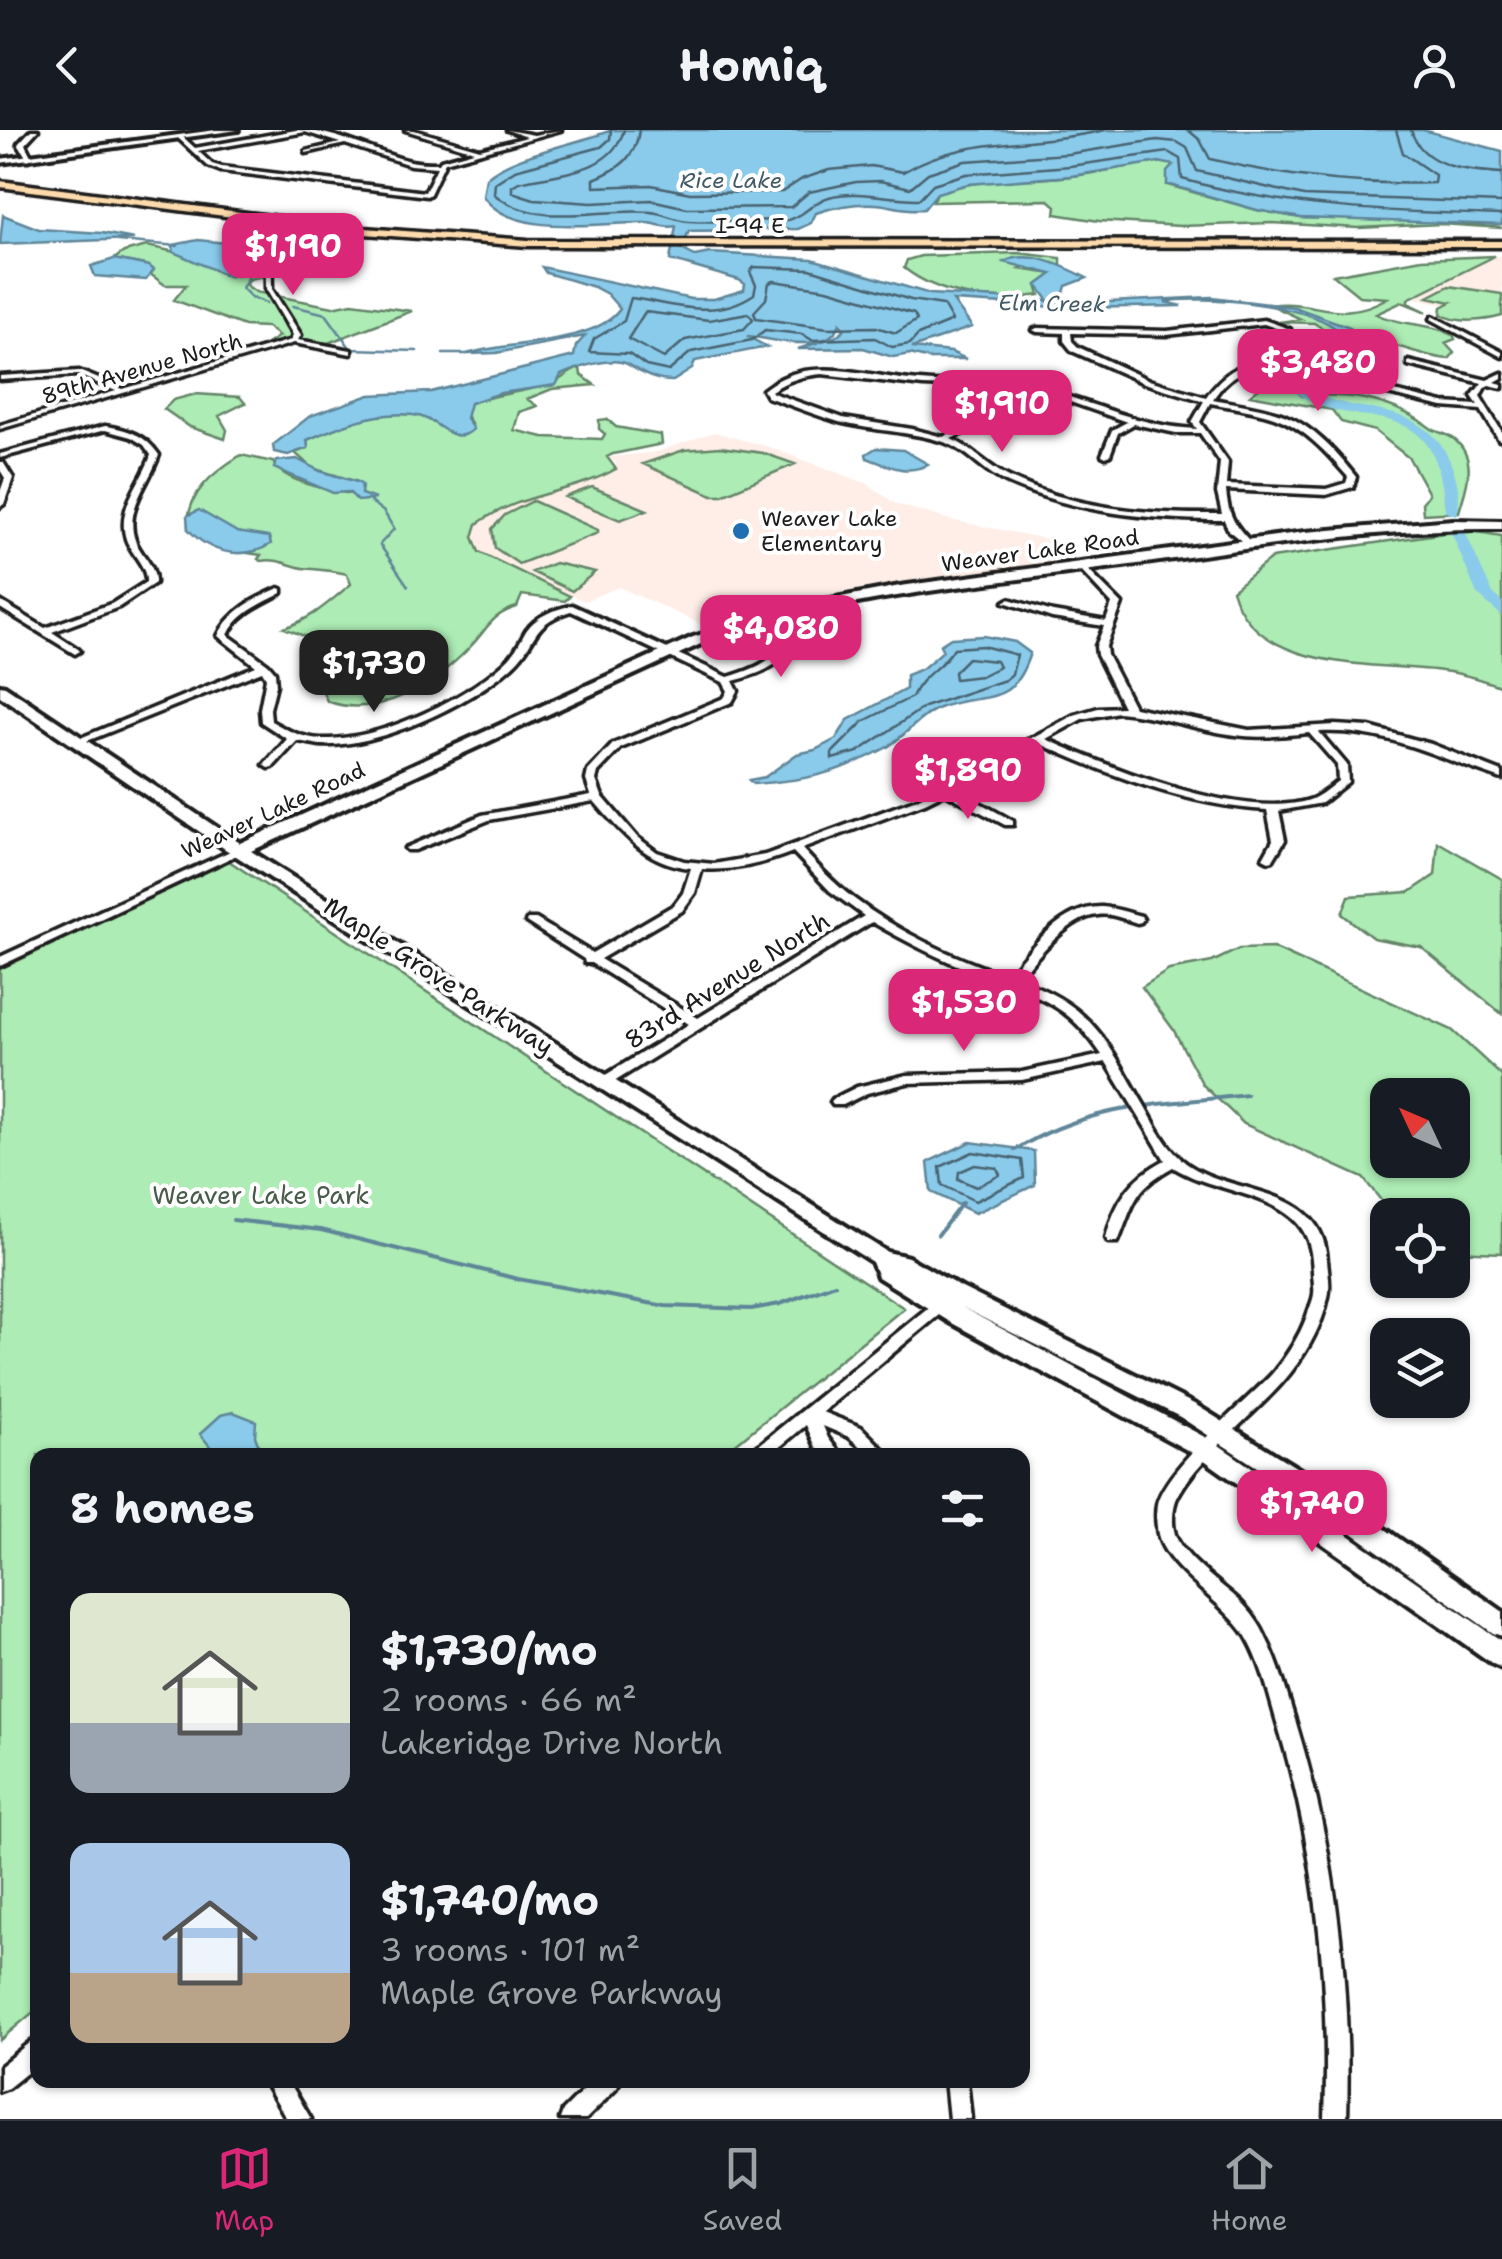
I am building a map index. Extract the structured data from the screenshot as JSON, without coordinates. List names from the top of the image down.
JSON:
{
  "streets": {
    "highway": ["I-94 E"],
    "main road": ["Weaver Lake Road", "Maple Grove Parkway"],
    "street": ["89th Avenue North", "83rd Avenue North"]
  },
  "crossings": [
    ["Weaver Lake Road", "Maple Grove Parkway"],
    ["Maple Grove Parkway", "83rd Avenue North"]
  ],
  "water": ["Rice Lake", "Elm Creek"],
  "parks": ["Weaver Lake Park"],
  "places": ["Weaver Lake Elementary"],
  "north": "top left",
  "page": {
    "header": "Homiq",
    "price": [
      "$1,190",
      "$3,480",
      "$1,910",
      "$4,080",
      "$1,730",
      "$1,890",
      "$1,530",
      "$1,740"
    ],
    "heading": "8 homes",
    "list": [
      {
        "name": "$1,730/mo",
        "note": "2 rooms · 66 m² · Lakeridge Drive North"
      },
      {
        "name": "$1,740/mo",
        "note": "3 rooms · 101 m² · Maple Grove Parkway"
      }
    ],
    "tabs": ["Map", "Saved", "Home"]
  }
}
